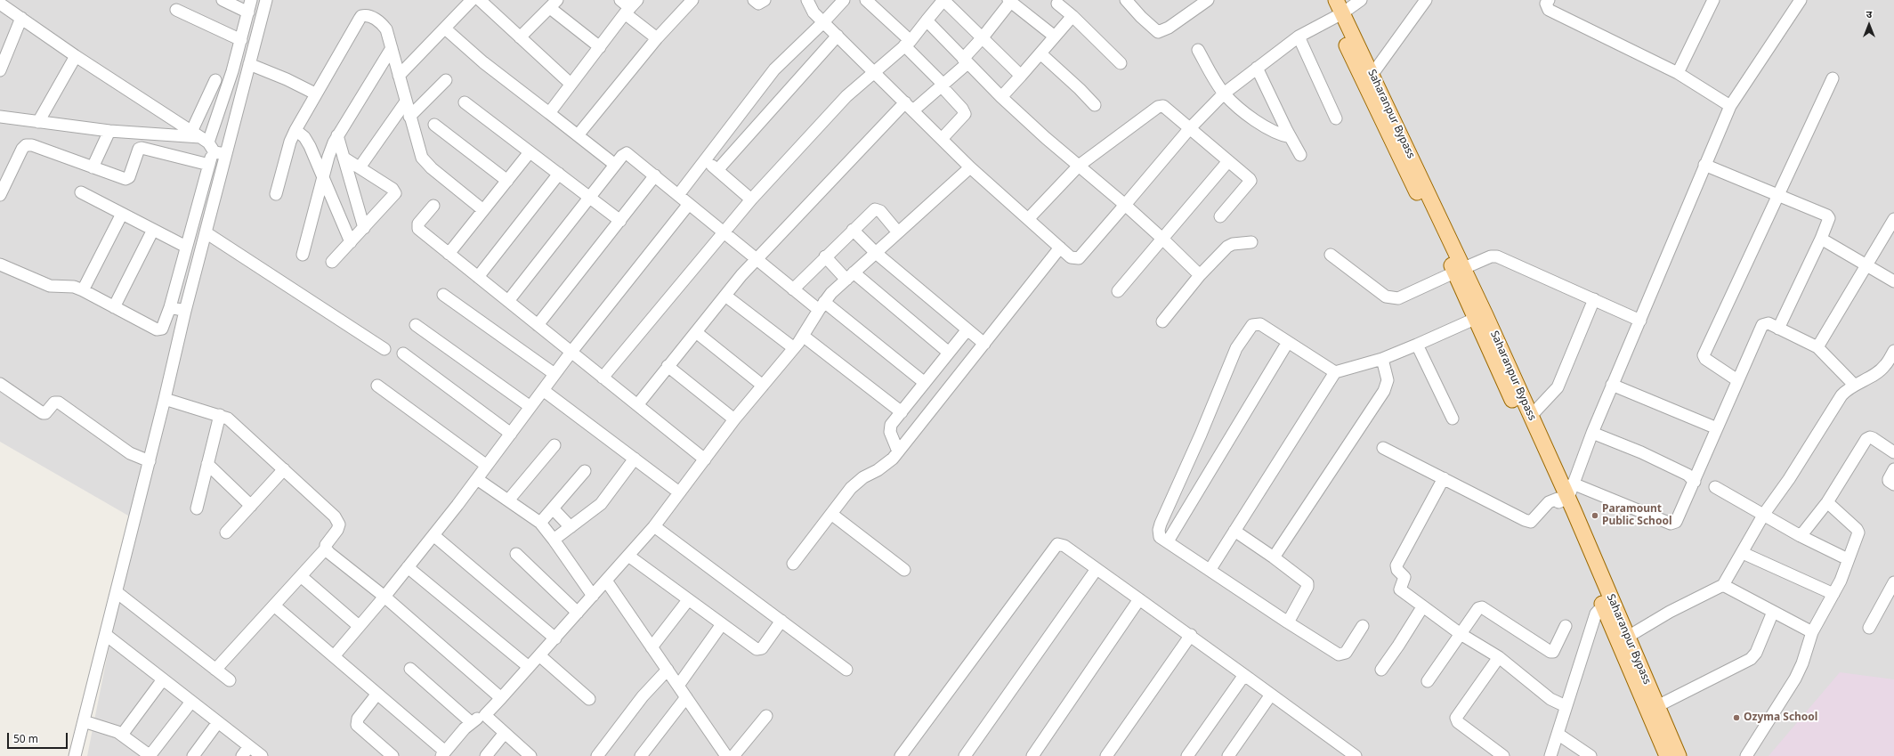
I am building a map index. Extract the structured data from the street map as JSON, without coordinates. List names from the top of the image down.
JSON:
{
  "streets": {
    "main road": ["Saharanpur Bypass"]
  },
  "places": ["Paramount Public School", "Ozyma School"],
  "scale_bar": "50 m",
  "north": "top"
}
